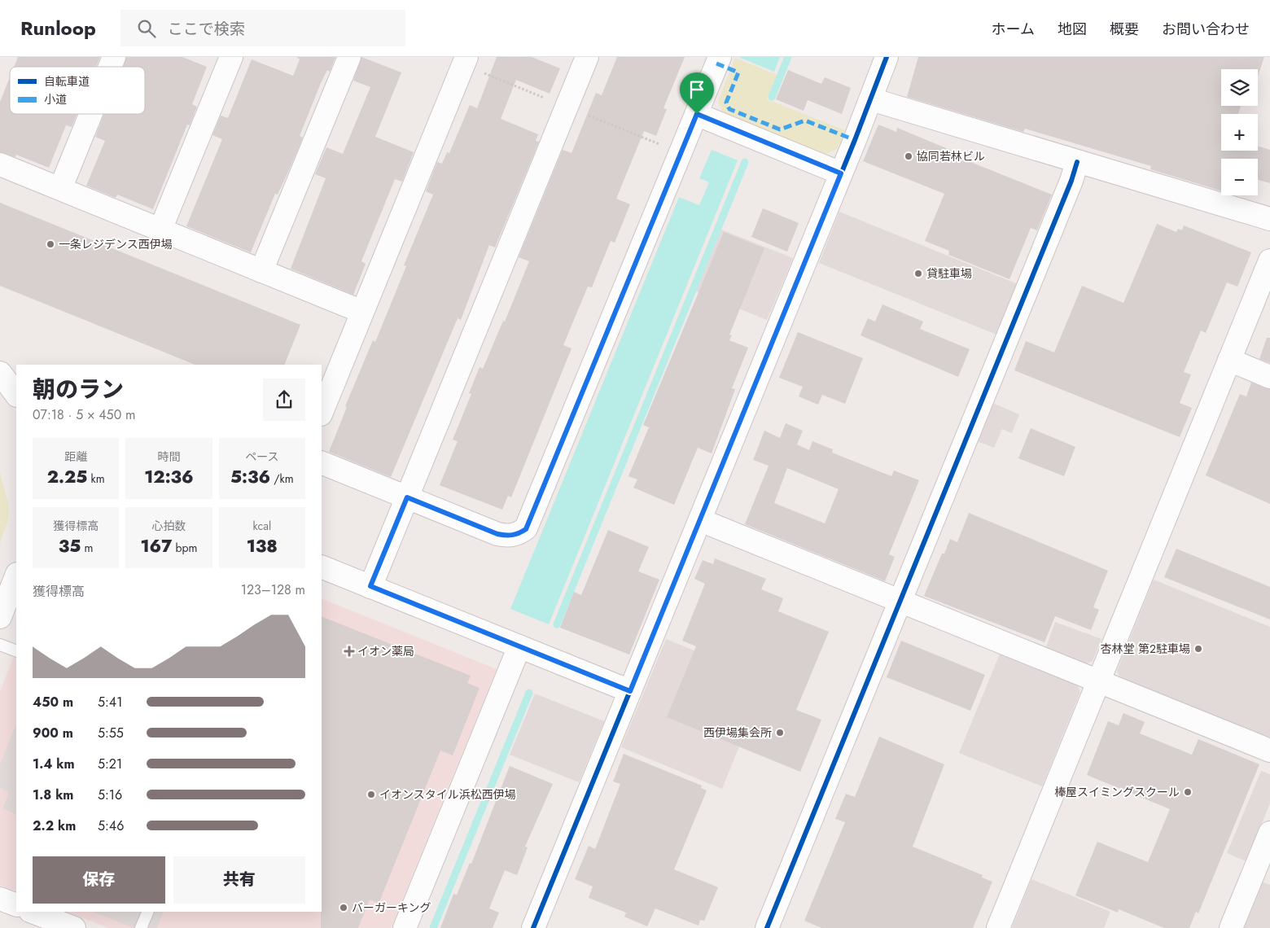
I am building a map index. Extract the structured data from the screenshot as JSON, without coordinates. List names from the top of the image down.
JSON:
{
  "places": {
    "other": [
      "協同若林ビル",
      "一条レジデンス西伊場",
      "貸駐車場",
      "杏林堂 第2駐車場",
      "西伊場集会所",
      "棒屋スイミングスクール",
      "イオンスタイル浜松西伊場",
      "バーガーキング"
    ],
    "health": ["イオン薬局"]
  },
  "legend": ["自転車道", "小道"],
  "page": {
    "header": "Runloop",
    "search": "ここで検索",
    "nav": [
      "ホーム",
      "地図",
      "概要",
      "お問い合わせ"
    ],
    "map_buttons": ["+", "−"],
    "heading": ["朝のラン", "07:18 · 5 × 450 m"],
    "stats": [
      ["距離", "2.25 km"],
      ["時間", "12:36"],
      ["ペース", "5:36 /km"],
      ["獲得標高", "35 m"],
      ["心拍数", "167 bpm"],
      ["kcal", "138"]
    ],
    "chart": ["獲得標高", "123–128 m"],
    "list": [
      {
        "name": "450 m",
        "note": "5:41"
      },
      {
        "name": "900 m",
        "note": "5:55"
      },
      {
        "name": "1.4 km",
        "note": "5:21"
      },
      {
        "name": "1.8 km",
        "note": "5:16"
      },
      {
        "name": "2.2 km",
        "note": "5:46"
      }
    ],
    "buttons": ["保存", "共有"]
  }
}
